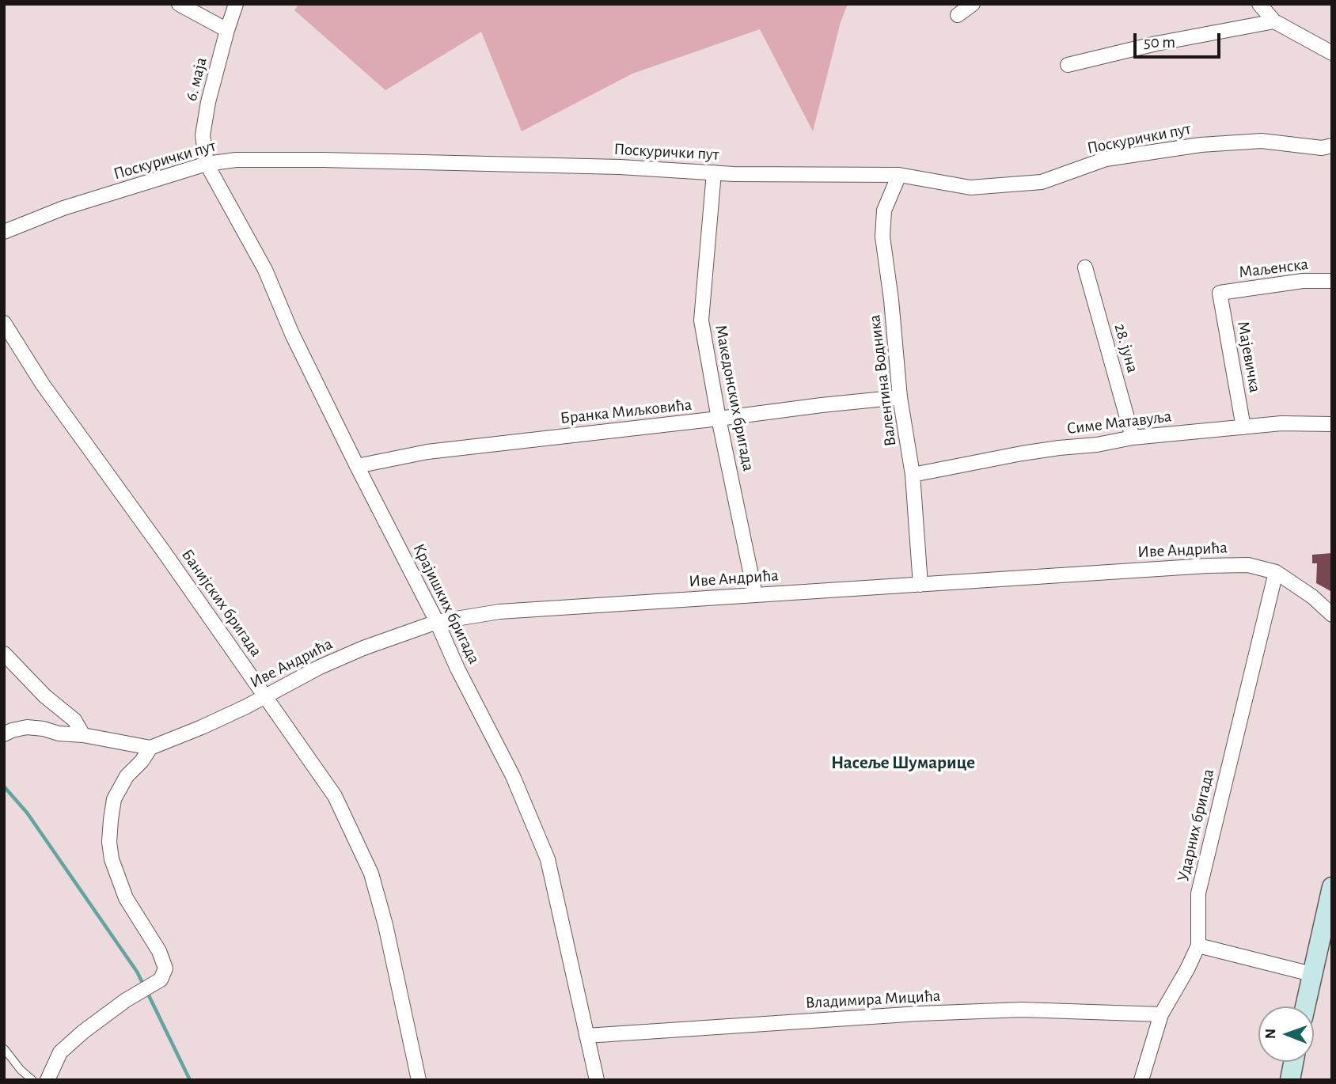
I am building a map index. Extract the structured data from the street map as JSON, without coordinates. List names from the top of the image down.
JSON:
{
  "streets": {
    "street": [
      "6. маја",
      "Поскурички пут",
      "Маљенска",
      "28. јуна",
      "Мајевичка",
      "Валентина Водника",
      "Македонских бригада",
      "Бранка Миљковића",
      "Симе Матавуља",
      "Иве Андрића",
      "Банијских бригада",
      "Крајишких бригада",
      "Ударних бригада",
      "Владимира Мицића"
    ]
  },
  "crossings": [
    ["6. маја", "Поскурички пут"],
    ["6. маја", "Крајишких бригада"],
    ["Поскурички пут", "Валентина Водника"],
    ["Поскурички пут", "Македонских бригада"],
    ["Поскурички пут", "Крајишких бригада"],
    ["Маљенска", "Мајевичка"],
    ["28. јуна", "Симе Матавуља"],
    ["Мајевичка", "Симе Матавуља"],
    ["Валентина Водника", "Бранка Миљковића"],
    ["Валентина Водника", "Симе Матавуља"],
    ["Валентина Водника", "Иве Андрића"],
    ["Македонских бригада", "Бранка Миљковића"],
    ["Македонских бригада", "Иве Андрића"],
    ["Бранка Миљковића", "Крајишких бригада"],
    ["Иве Андрића", "Банијских бригада"],
    ["Иве Андрића", "Крајишких бригада"],
    ["Иве Андрића", "Ударних бригада"],
    ["Крајишких бригада", "Владимира Мицића"],
    ["Ударних бригада", "Владимира Мицића"]
  ],
  "districts": ["Насеље Шумарице"],
  "scale_bar": "50 m",
  "north": "left"
}
